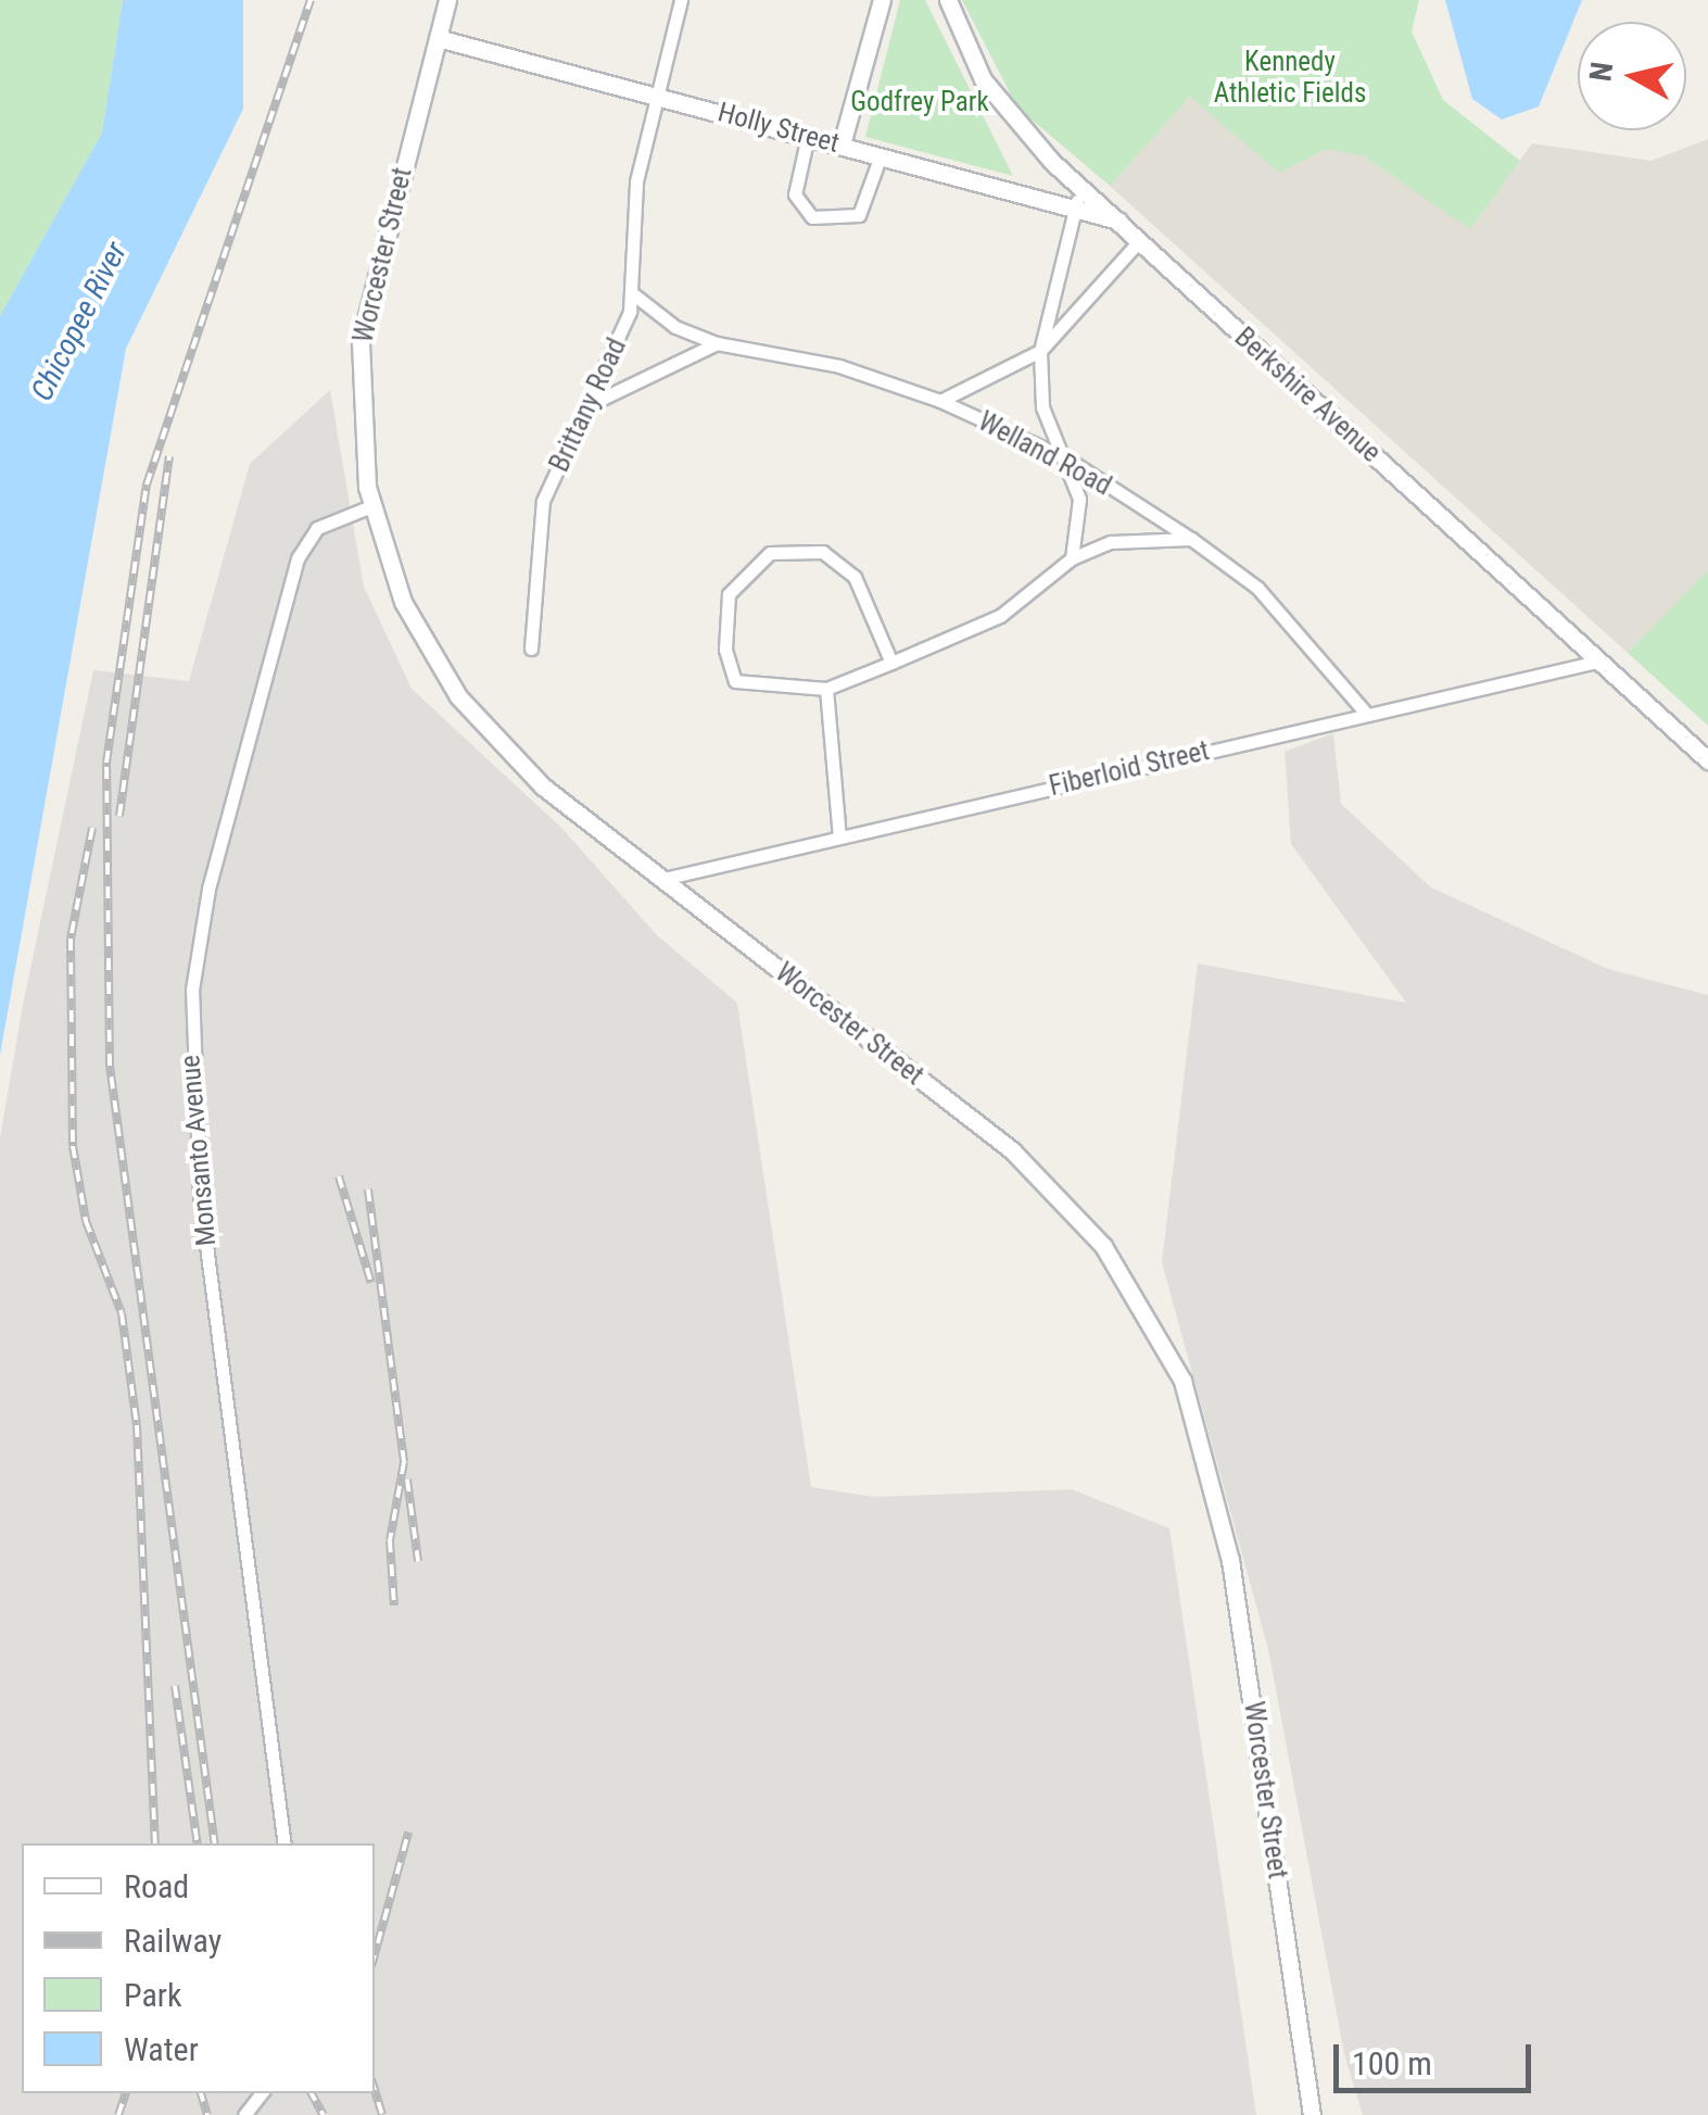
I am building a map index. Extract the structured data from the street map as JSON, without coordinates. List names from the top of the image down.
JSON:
{
  "streets": {
    "main road": ["Holly Street", "Worcester Street", "Berkshire Avenue"],
    "street": [
      "Brittany Road",
      "Welland Road",
      "Fiberloid Street",
      "Monsanto Avenue"
    ]
  },
  "crossings": [
    ["Holly Street", "Worcester Street"],
    ["Holly Street", "Berkshire Avenue"],
    ["Holly Street", "Brittany Road"],
    ["Worcester Street", "Fiberloid Street"],
    ["Worcester Street", "Monsanto Avenue"],
    ["Berkshire Avenue", "Fiberloid Street"],
    ["Brittany Road", "Welland Road"],
    ["Welland Road", "Fiberloid Street"]
  ],
  "water": ["Chicopee River"],
  "parks": ["Kennedy Athletic Fields", "Godfrey Park"],
  "legend": [
    "Road",
    "Railway",
    "Park",
    "Water"
  ],
  "scale_bar": "100 m",
  "north": "left"
}
